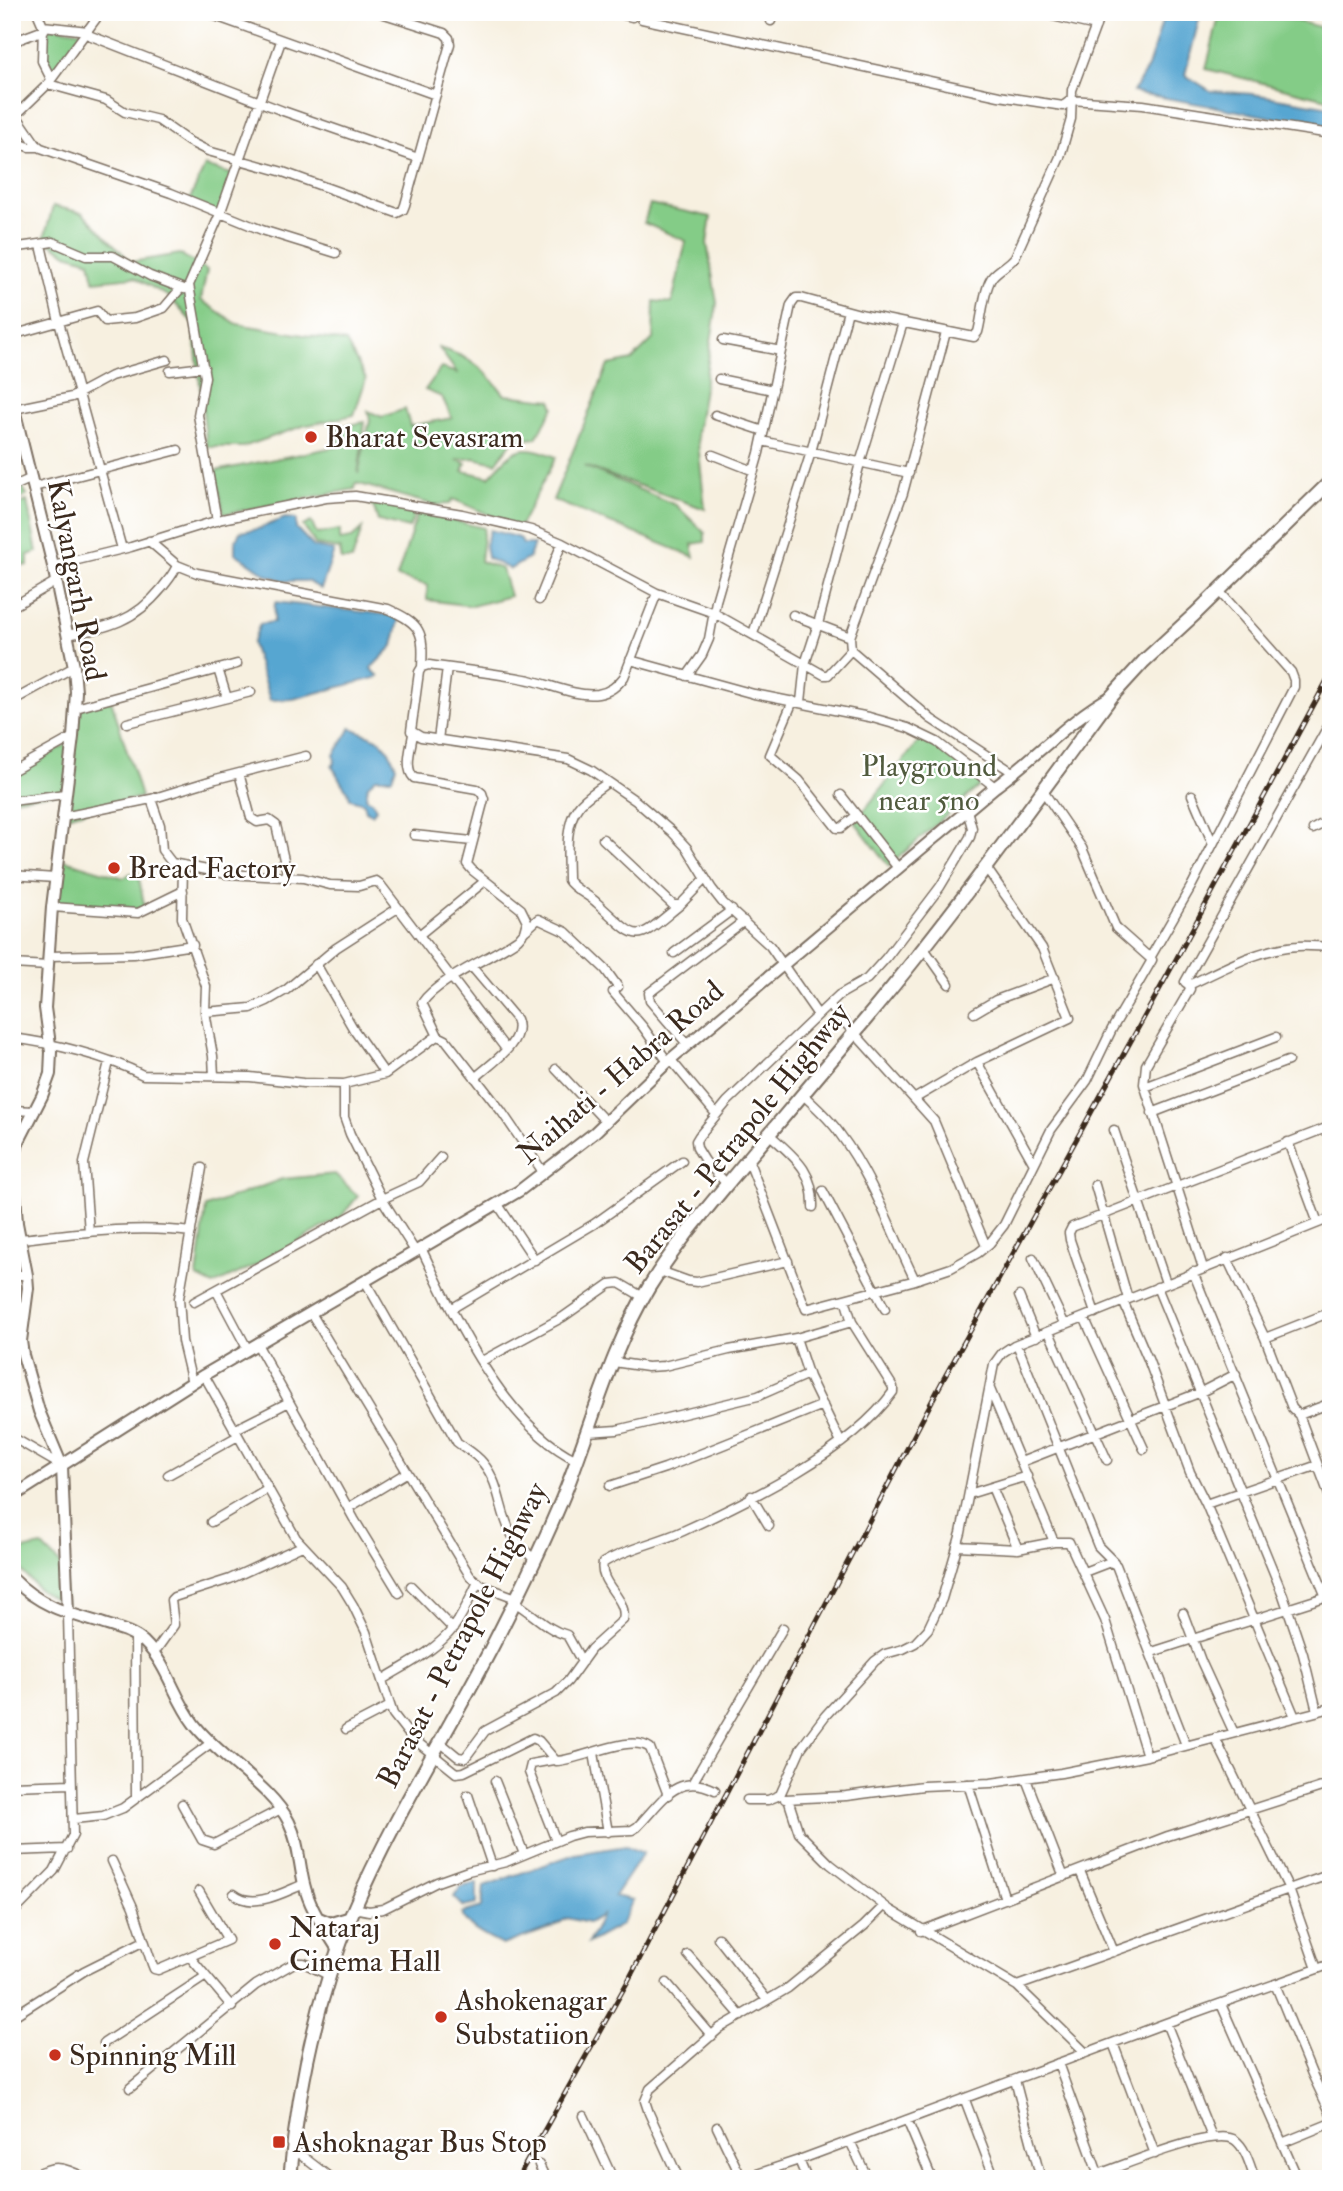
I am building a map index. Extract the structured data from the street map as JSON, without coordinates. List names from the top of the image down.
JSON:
{
  "streets": {
    "highway": ["Barasat - Petrapole Highway"],
    "main road": ["Kalyangarh Road", "Naihati - Habra Road"]
  },
  "crossings": [
    ["Kalyangarh Road", "Naihati - Habra Road"],
    ["Naihati - Habra Road", "Barasat - Petrapole Highway"]
  ],
  "parks": ["Playground near 5no"],
  "places": {
    "other": [
      "Bharat Sevasram",
      "Bread Factory",
      "Nataraj Cinema Hall",
      "Ashokenagar Substatiion",
      "Spinning Mill"
    ],
    "transit": ["Ashoknagar Bus Stop"]
  }
}
